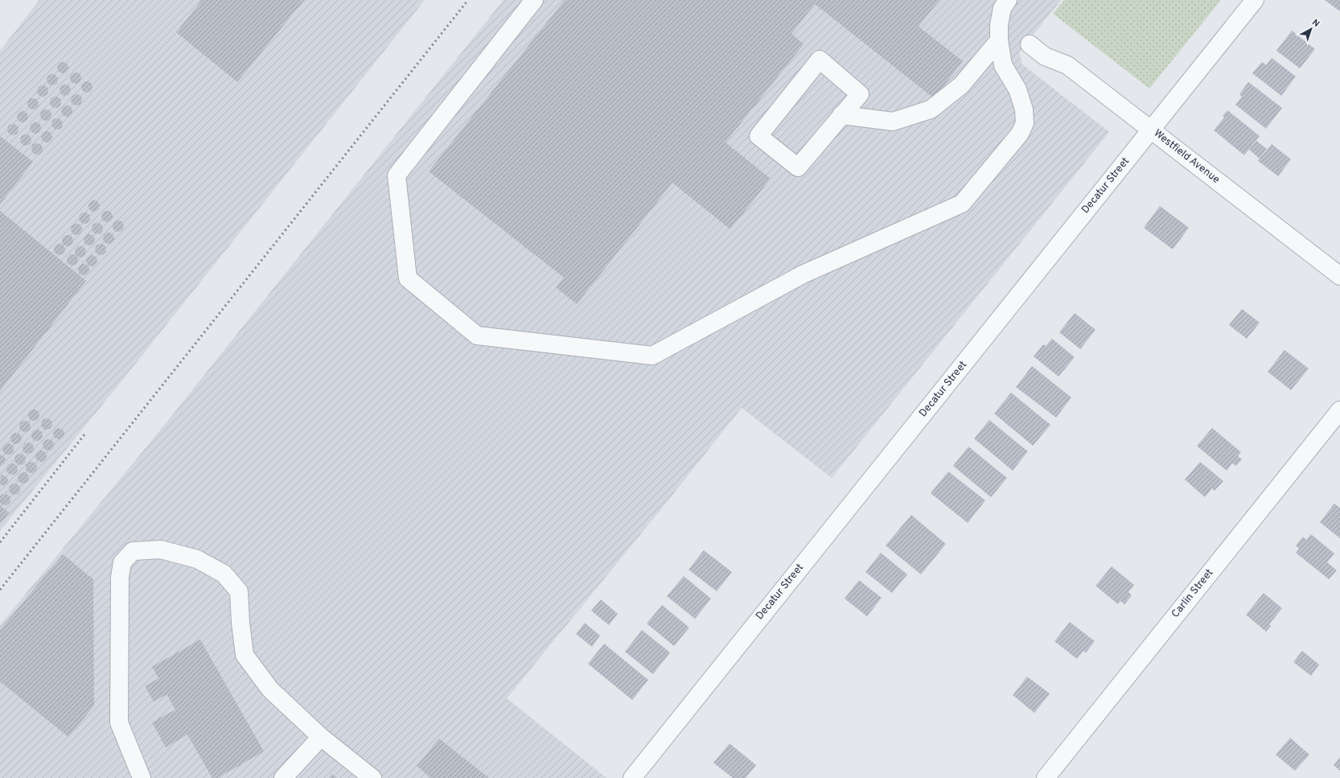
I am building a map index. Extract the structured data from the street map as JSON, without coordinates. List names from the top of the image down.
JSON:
{
  "streets": {
    "street": ["Westfield Avenue", "Decatur Street", "Carlin Street"]
  },
  "crossings": [
    ["Westfield Avenue", "Decatur Street"]
  ],
  "north": "top right"
}
